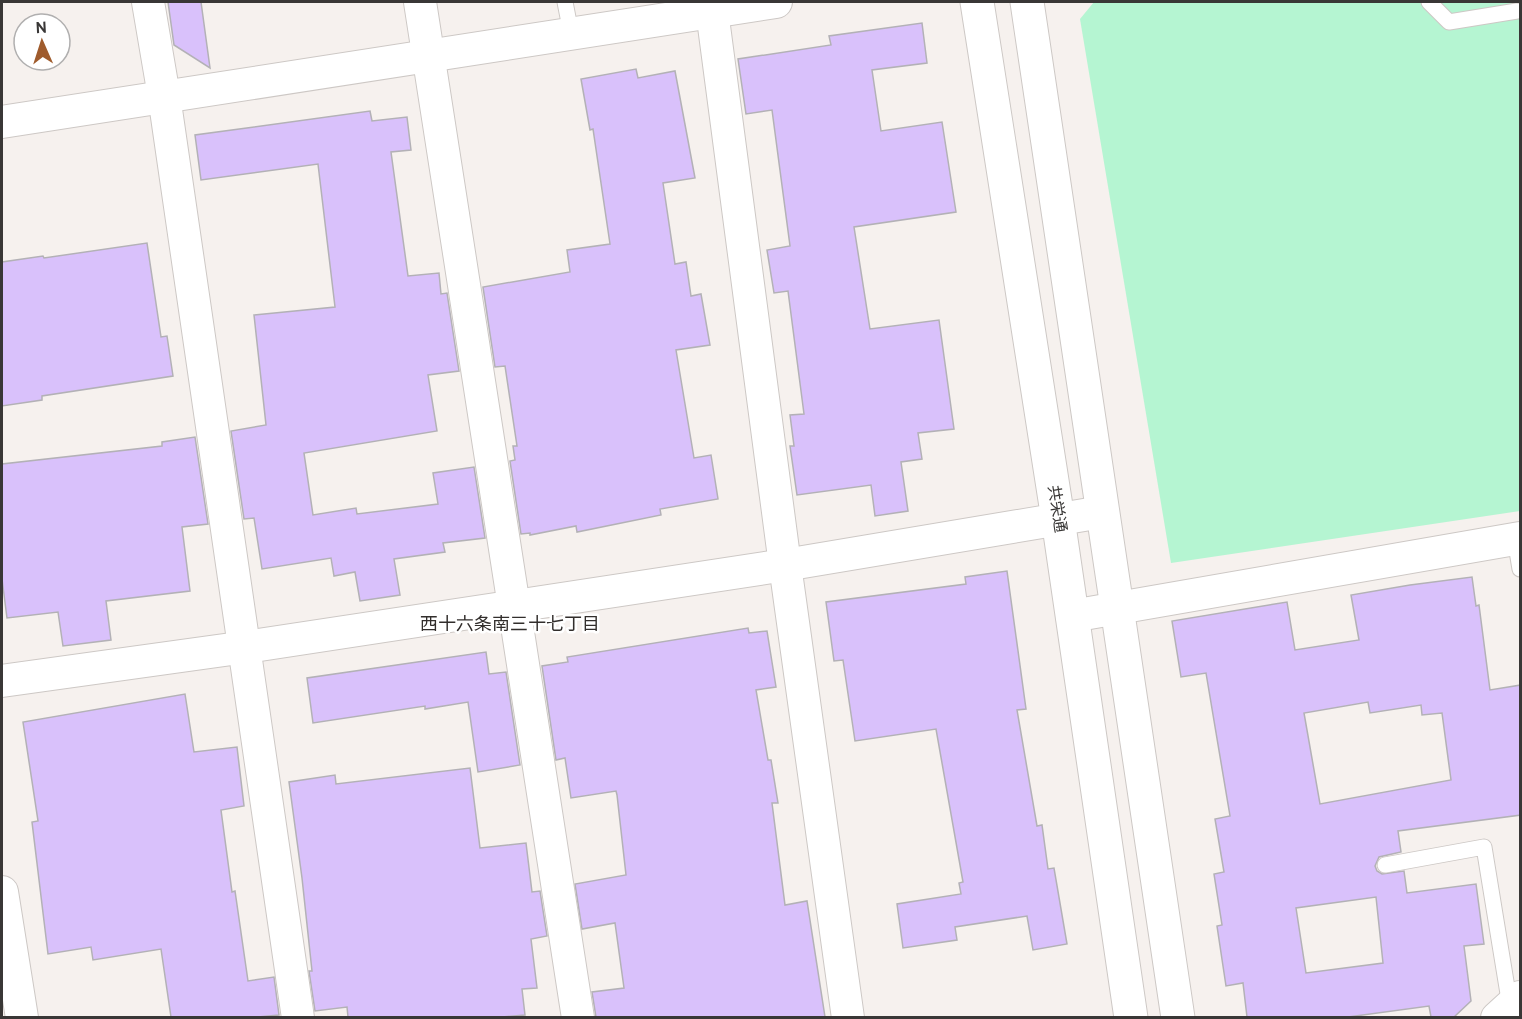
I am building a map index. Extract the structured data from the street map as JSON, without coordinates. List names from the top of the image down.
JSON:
{
  "streets": {
    "street": ["共栄通"]
  },
  "districts": ["西十六条南三十七丁目"],
  "north": "top"
}
